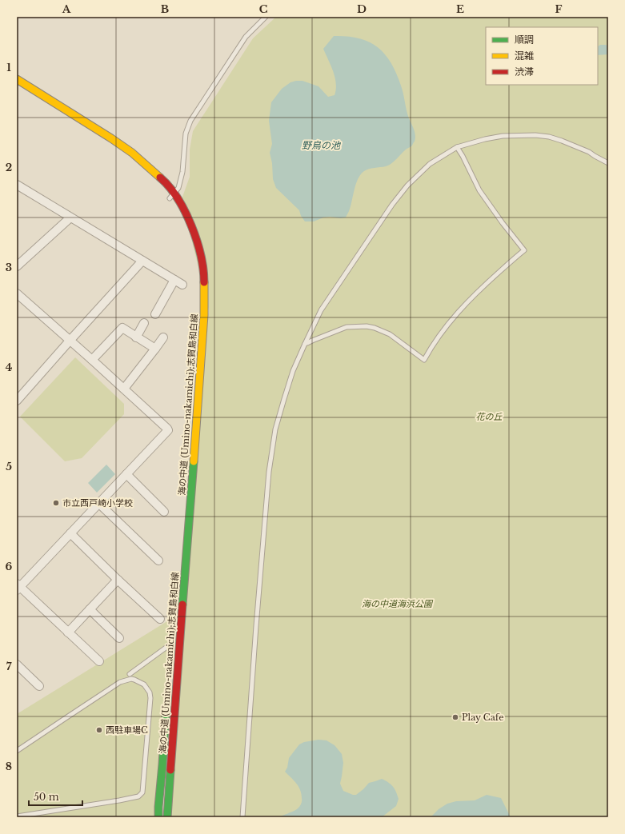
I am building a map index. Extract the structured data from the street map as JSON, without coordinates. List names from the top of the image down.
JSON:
{
  "streets": {
    "main road": ["海の中道 (Umino-nakamichi);志賀島和白線"]
  },
  "water": ["野鳥の池"],
  "parks": ["花の丘", "海の中道海浜公園"],
  "places": ["市立西戸崎小学校", "Play Cafe", "西駐車場C"],
  "legend": ["順調", "混雑", "渋滞"],
  "scale_bar": "50 m",
  "grid": {
    "columns": [
      "A",
      "B",
      "C",
      "D",
      "E",
      "F"
    ],
    "rows": [
      "1",
      "2",
      "3",
      "4",
      "5",
      "6",
      "7",
      "8"
    ]
  }
}
